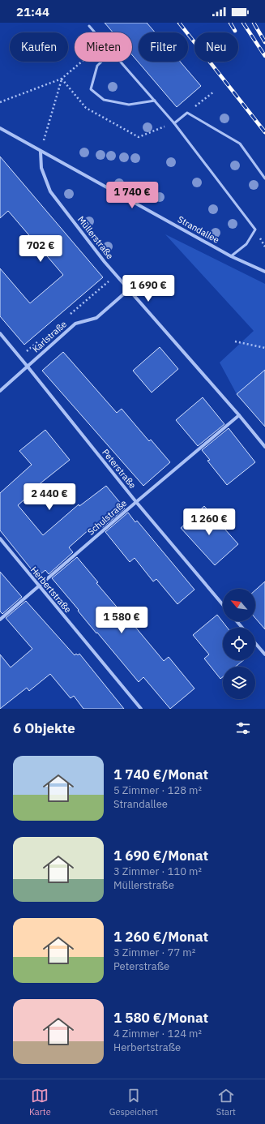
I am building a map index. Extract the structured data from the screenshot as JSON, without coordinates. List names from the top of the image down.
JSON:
{
  "streets": {
    "street": [
      "Strandallee",
      "Müllerstraße",
      "Karlstraße",
      "Peterstraße",
      "Schulstraße",
      "Herbertstraße"
    ]
  },
  "crossings": [
    ["Strandallee", "Müllerstraße"],
    ["Müllerstraße", "Karlstraße"],
    ["Müllerstraße", "Schulstraße"],
    ["Karlstraße", "Peterstraße"],
    ["Peterstraße", "Schulstraße"],
    ["Schulstraße", "Herbertstraße"]
  ],
  "north": "top left",
  "page": {
    "status": "21:44",
    "chip": [
      "Kaufen",
      "Mieten",
      "Filter",
      "Neu"
    ],
    "price": [
      "1 740 €",
      "702 €",
      "1 690 €",
      "2 440 €",
      "1 260 €",
      "1 580 €"
    ],
    "heading": "6 Objekte",
    "list": [
      {
        "name": "1 740 €/Monat",
        "note": "5 Zimmer · 128 m² · Strandallee"
      },
      {
        "name": "1 690 €/Monat",
        "note": "3 Zimmer · 110 m² · Müllerstraße"
      },
      {
        "name": "1 260 €/Monat",
        "note": "3 Zimmer · 77 m² · Peterstraße"
      },
      {
        "name": "1 580 €/Monat",
        "note": "4 Zimmer · 124 m² · Herbertstraße"
      }
    ],
    "tabs": ["Karte", "Gespeichert", "Start"]
  }
}
